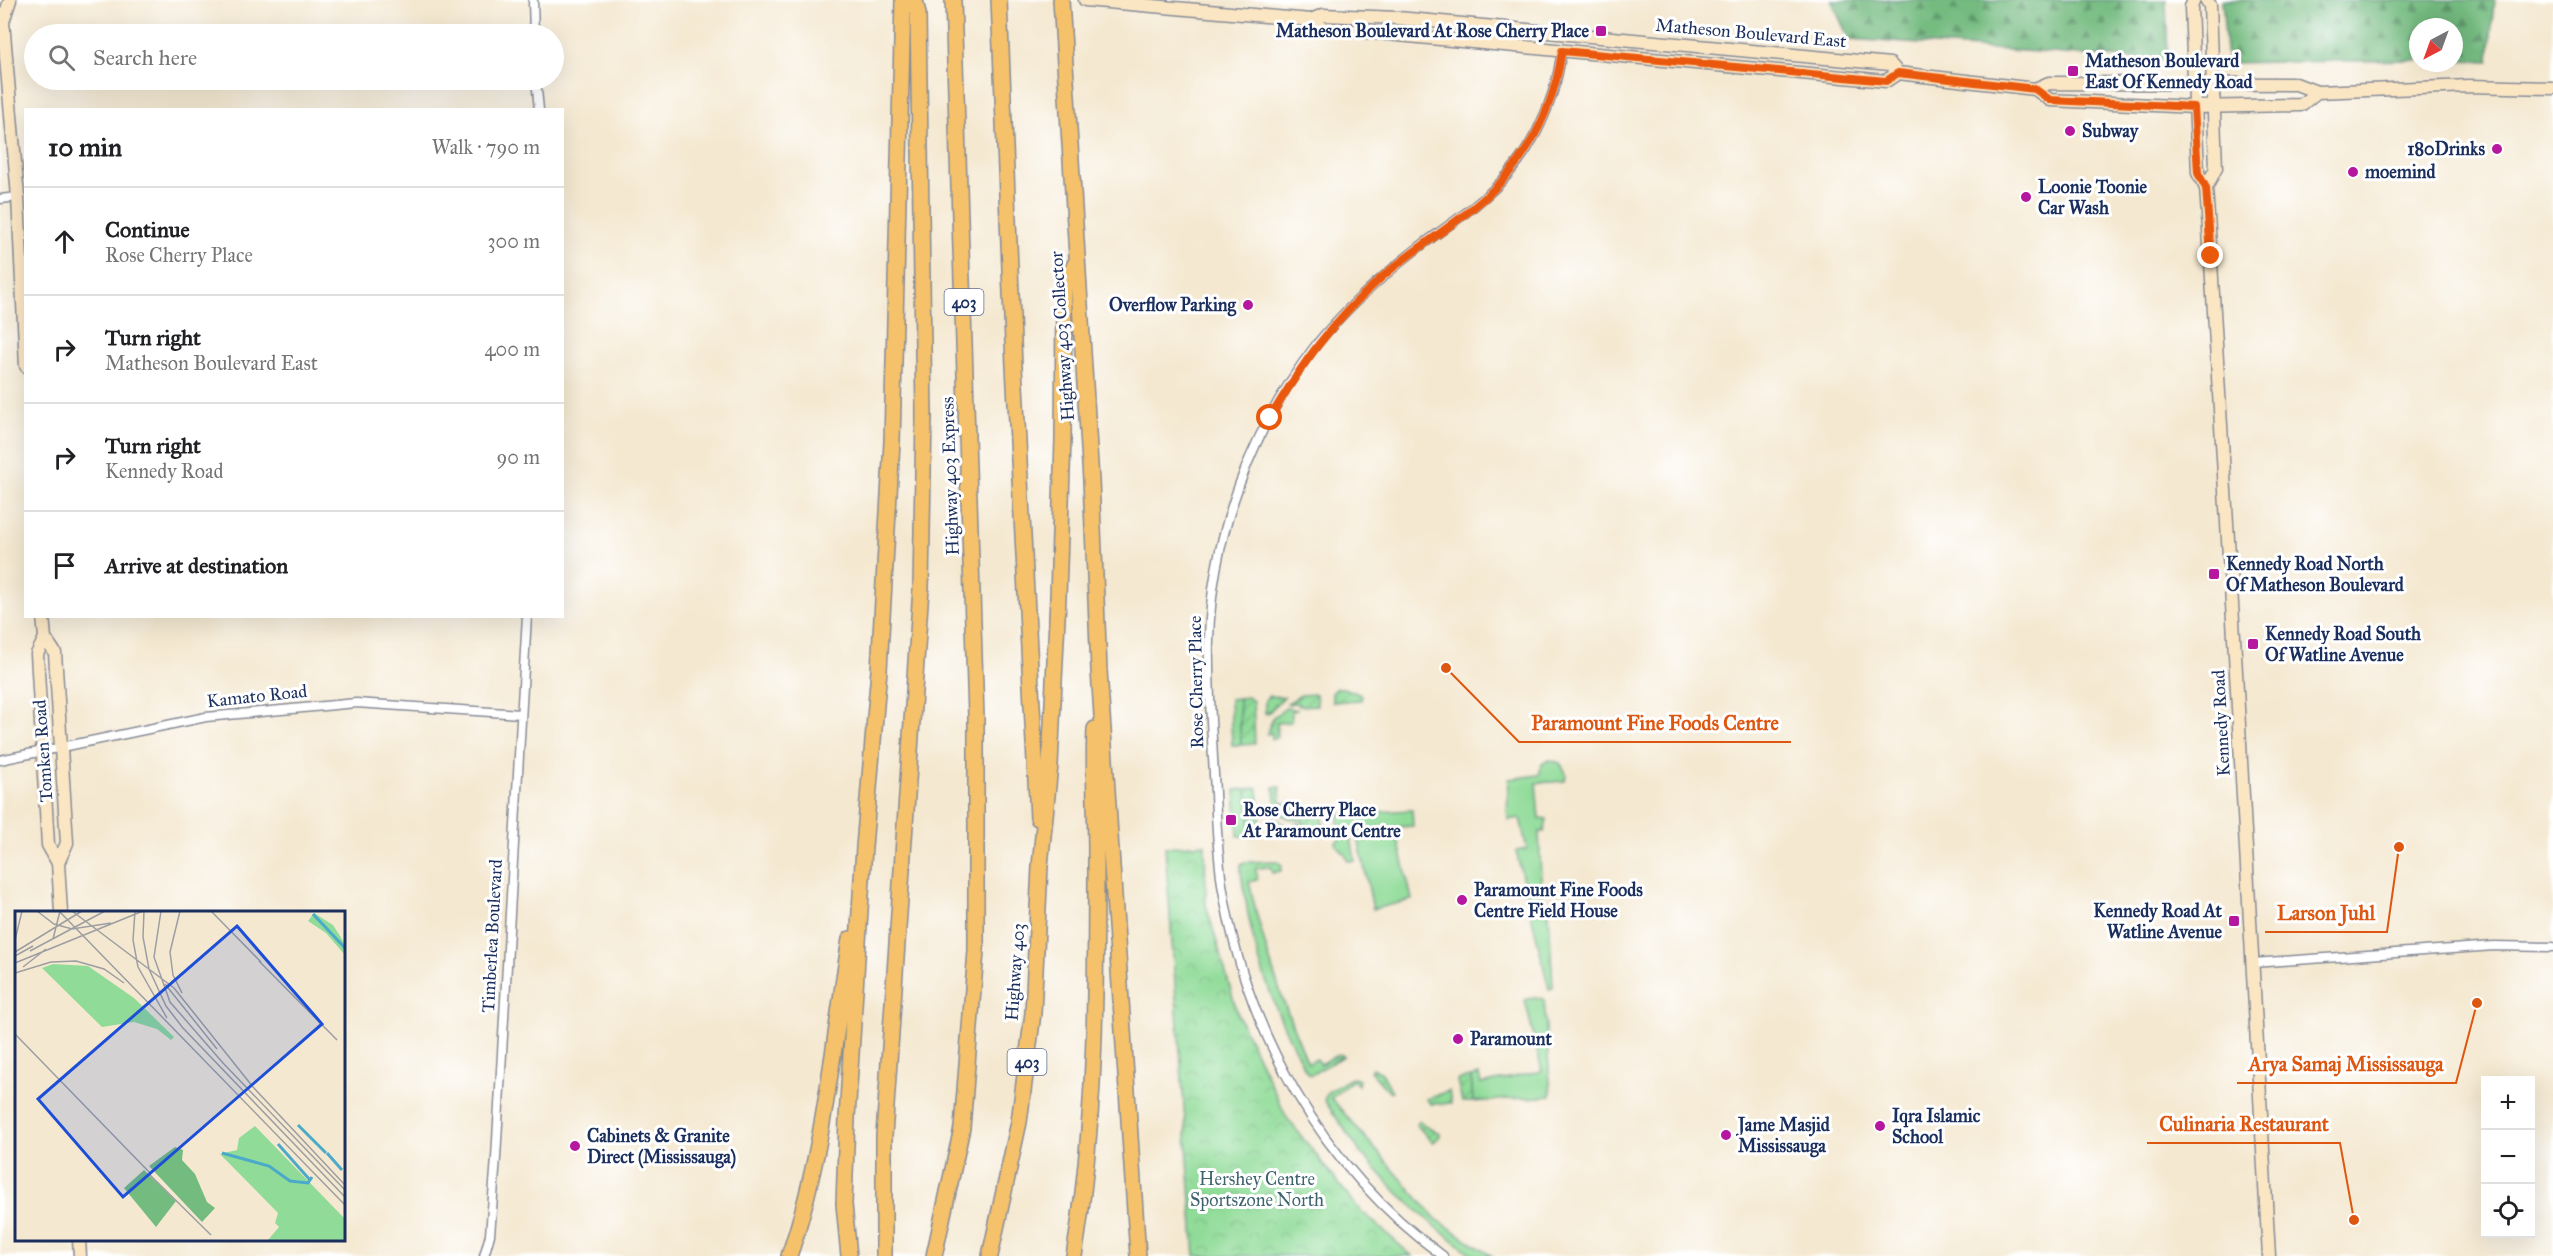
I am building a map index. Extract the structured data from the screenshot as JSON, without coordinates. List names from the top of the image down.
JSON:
{
  "streets": {
    "highway": [
      "403",
      "Highway 403 Collector",
      "Highway 403 Express",
      "Highway 403"
    ],
    "main road": ["Matheson Boulevard East", "Kennedy Road", "Tomken Road"],
    "street": ["Rose Cherry Place", "Kamato Road", "Timberlea Boulevard"]
  },
  "crossings": [
    ["Matheson Boulevard East", "Rose Cherry Place"],
    ["Matheson Boulevard East", "Kennedy Road"],
    ["403", "Highway 403"],
    ["Kamato Road", "Tomken Road"],
    ["Kamato Road", "Timberlea Boulevard"]
  ],
  "parks": ["Hershey Centre Sportszone North"],
  "places": {
    "transit": [
      "Matheson Boulevard At Rose Cherry Place",
      "Matheson Boulevard East Of Kennedy Road",
      "Kennedy Road North Of Matheson Boulevard",
      "Kennedy Road South Of Watline Avenue",
      "Rose Cherry Place At Paramount Centre",
      "Kennedy Road At Watline Avenue"
    ],
    "other": [
      "Subway",
      "180Drinks",
      "moemind",
      "Loonie Toonie Car Wash",
      "Overflow Parking",
      "Paramount Fine Foods Centre",
      "Larson Juhl",
      "Paramount Fine Foods Centre Field House",
      "Arya Samaj Mississauga",
      "Paramount",
      "Iqra Islamic School",
      "Jame Masjid Mississauga",
      "Cabinets & Granite Direct (Mississauga)",
      "Culinaria Restaurant"
    ]
  },
  "north": "bottom left",
  "page": {
    "search": "Search here",
    "heading": ["10 min", "Walk · 790 m"],
    "list": [
      ["Continue", "Rose Cherry Place", "300 m"],
      ["Turn right", "Matheson Boulevard East", "400 m"],
      ["Turn right", "Kennedy Road", "90 m"],
      "Arrive at destination"
    ],
    "map_buttons": ["+", "−"]
  }
}
